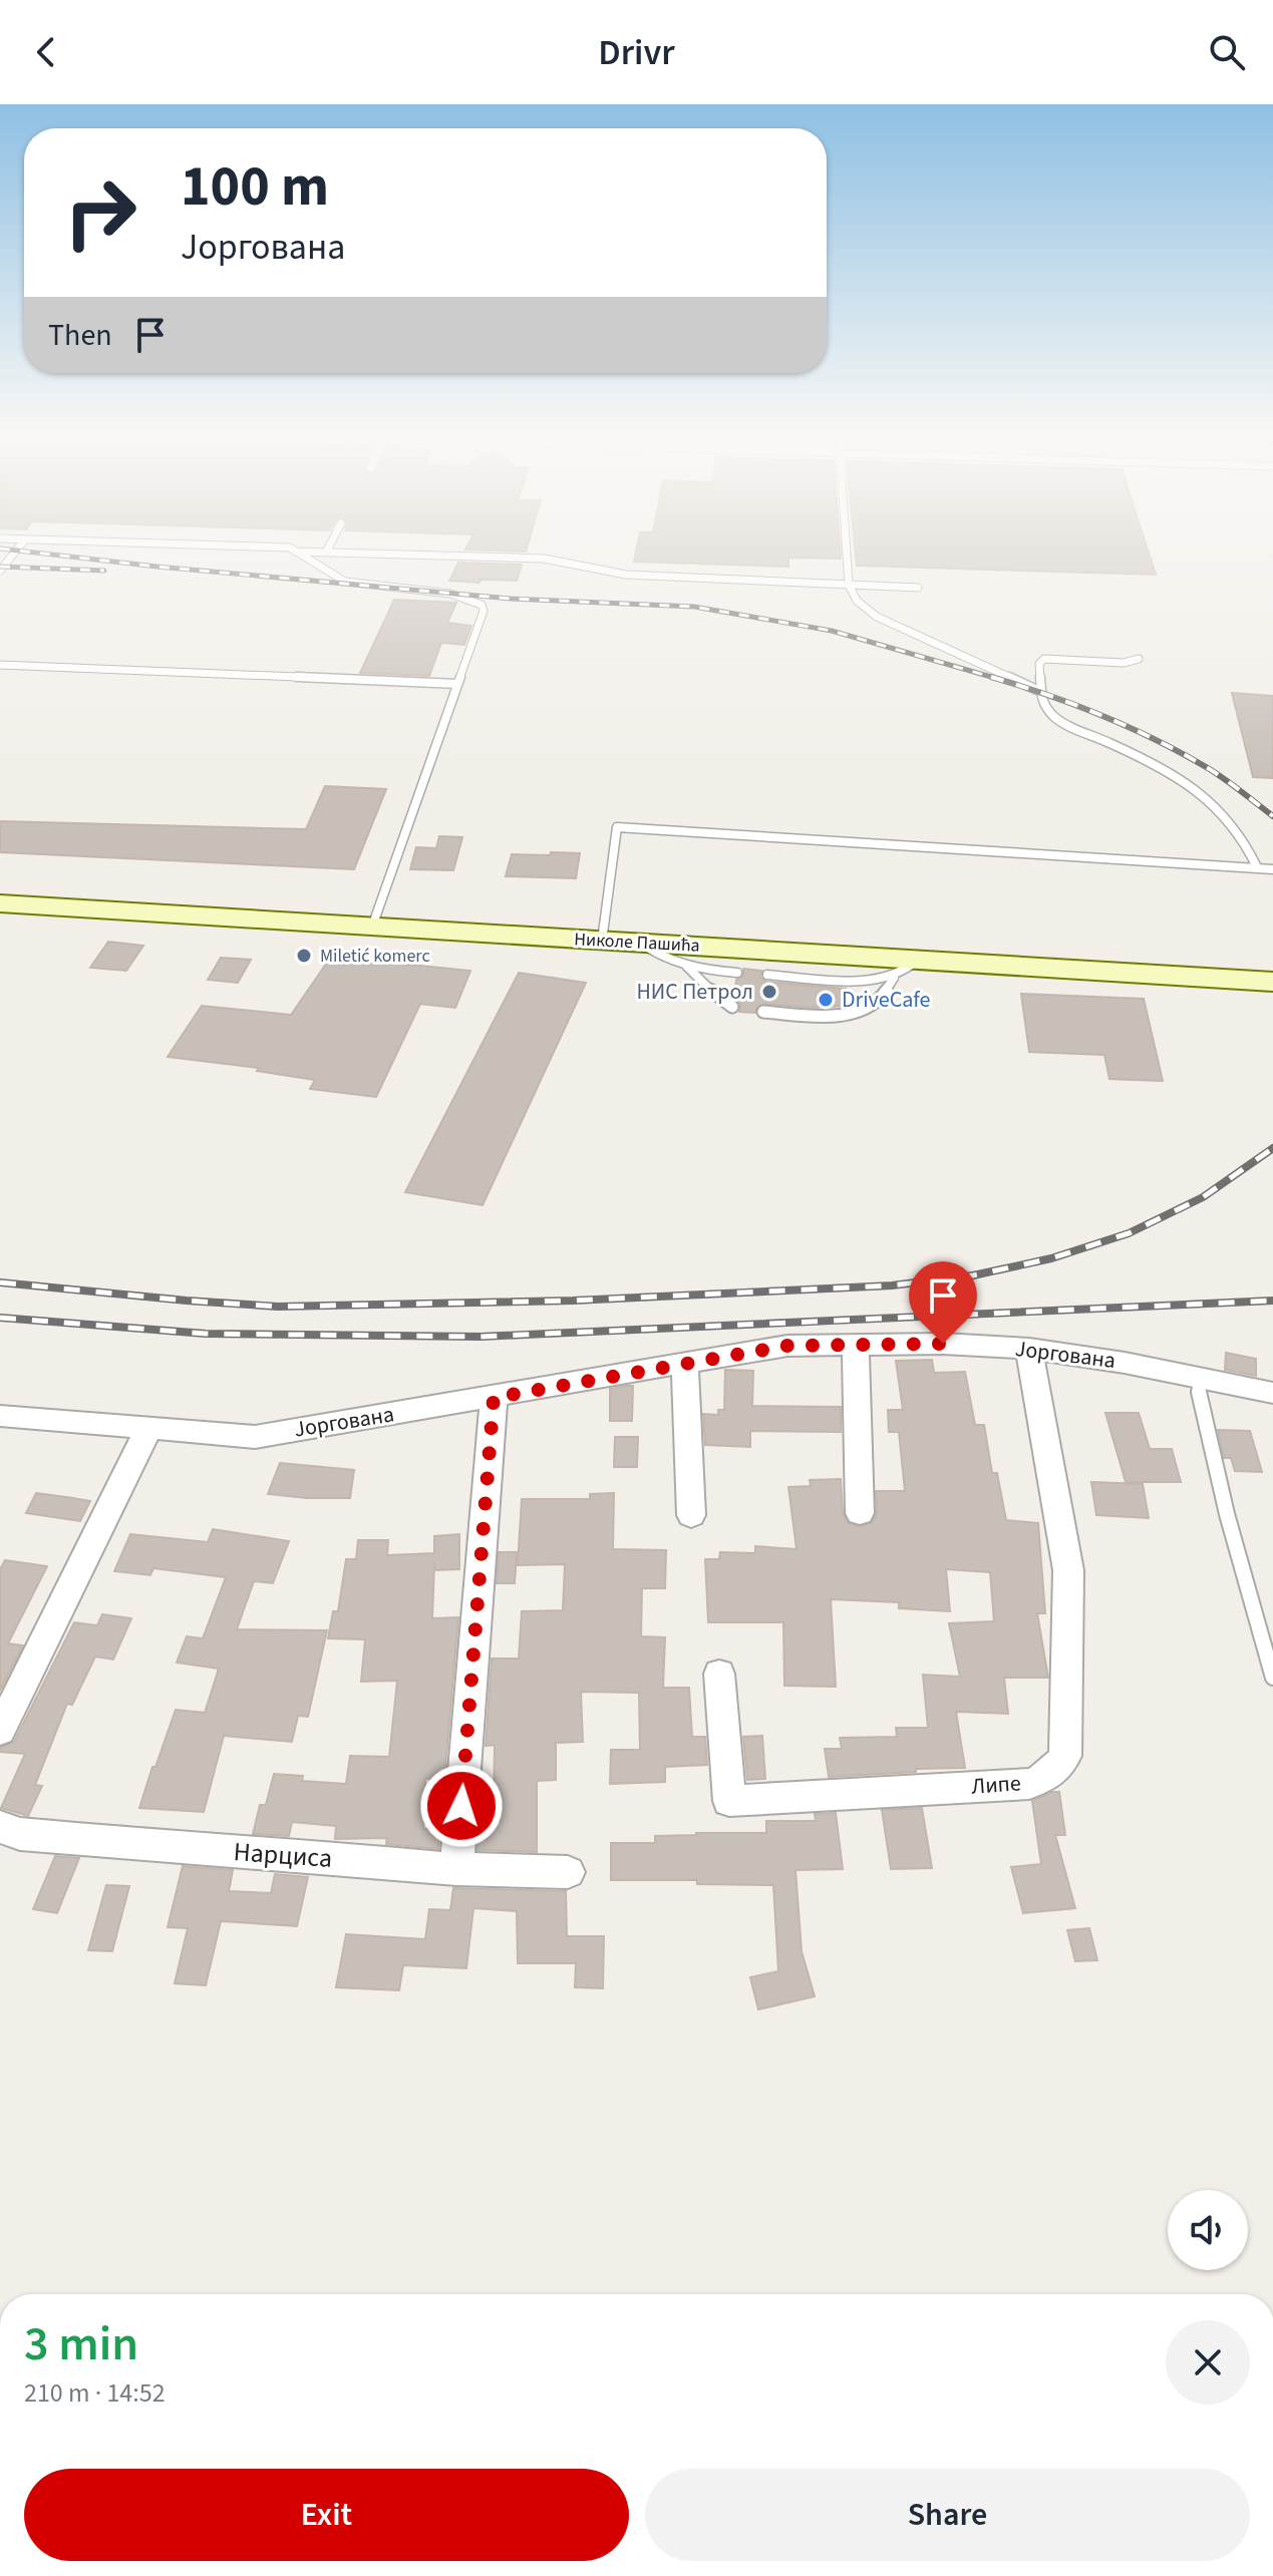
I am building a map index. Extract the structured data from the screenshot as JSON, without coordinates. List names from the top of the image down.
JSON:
{
  "streets": {
    "main road": ["Николе Пашића"],
    "street": ["Јоргована", "Липе", "Нарциса"]
  },
  "crossings": [
    ["Јоргована", "Липе"]
  ],
  "places": ["Miletić komerc", "НИС Петрол", "DriveCafe"],
  "page": {
    "header": "Drivr",
    "turn": ["100 m", "Јоргована"],
    "then": "Then",
    "heading": ["3 min", "210 m · 14:52"],
    "buttons": ["Exit", "Share"]
  }
}
